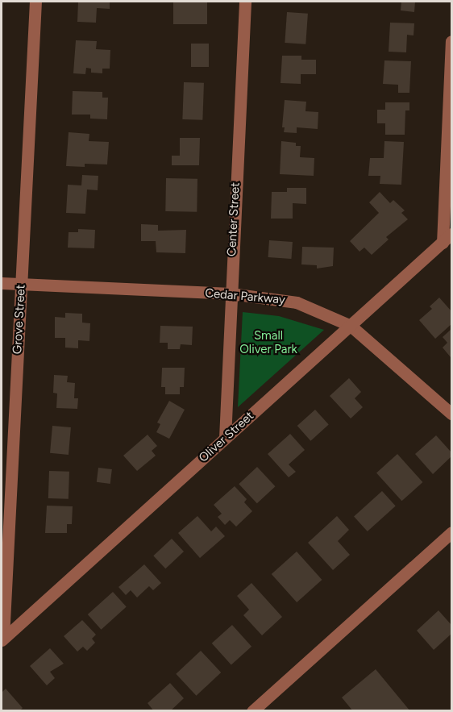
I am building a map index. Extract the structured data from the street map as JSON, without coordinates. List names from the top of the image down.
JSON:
{
  "streets": {
    "street": [
      "Center Street",
      "Cedar Parkway",
      "Grove Street",
      "Oliver Street"
    ]
  },
  "crossings": [
    ["Center Street", "Cedar Parkway"],
    ["Center Street", "Oliver Street"],
    ["Cedar Parkway", "Grove Street"],
    ["Cedar Parkway", "Oliver Street"],
    ["Grove Street", "Oliver Street"]
  ],
  "parks": ["Small Oliver Park"]
}
